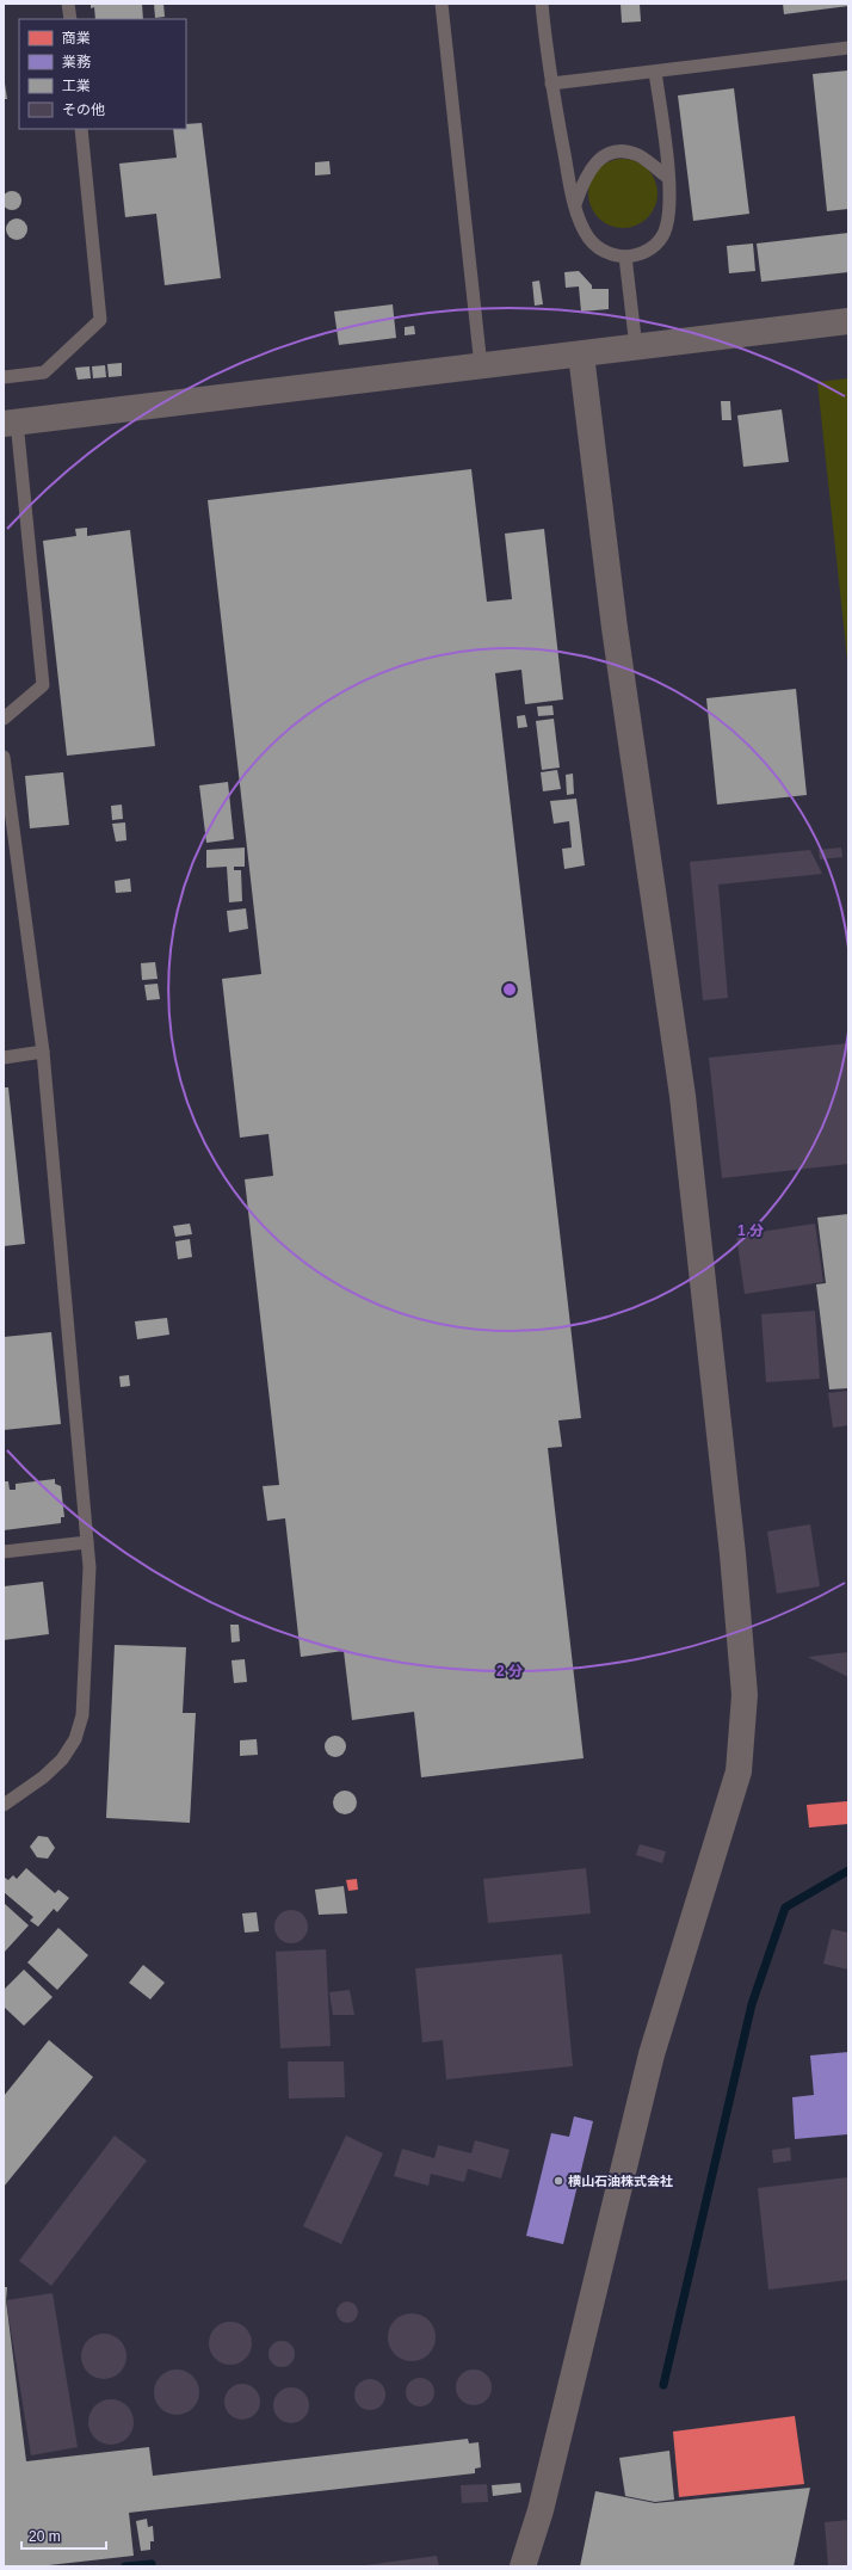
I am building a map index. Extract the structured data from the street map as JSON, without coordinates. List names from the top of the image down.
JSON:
{
  "places": ["横山石油株式会社"],
  "legend": [
    "商業",
    "業務",
    "工業",
    "その他"
  ],
  "scale_bar": "20 m",
  "rings": ["1 分", "2 分"]
}
